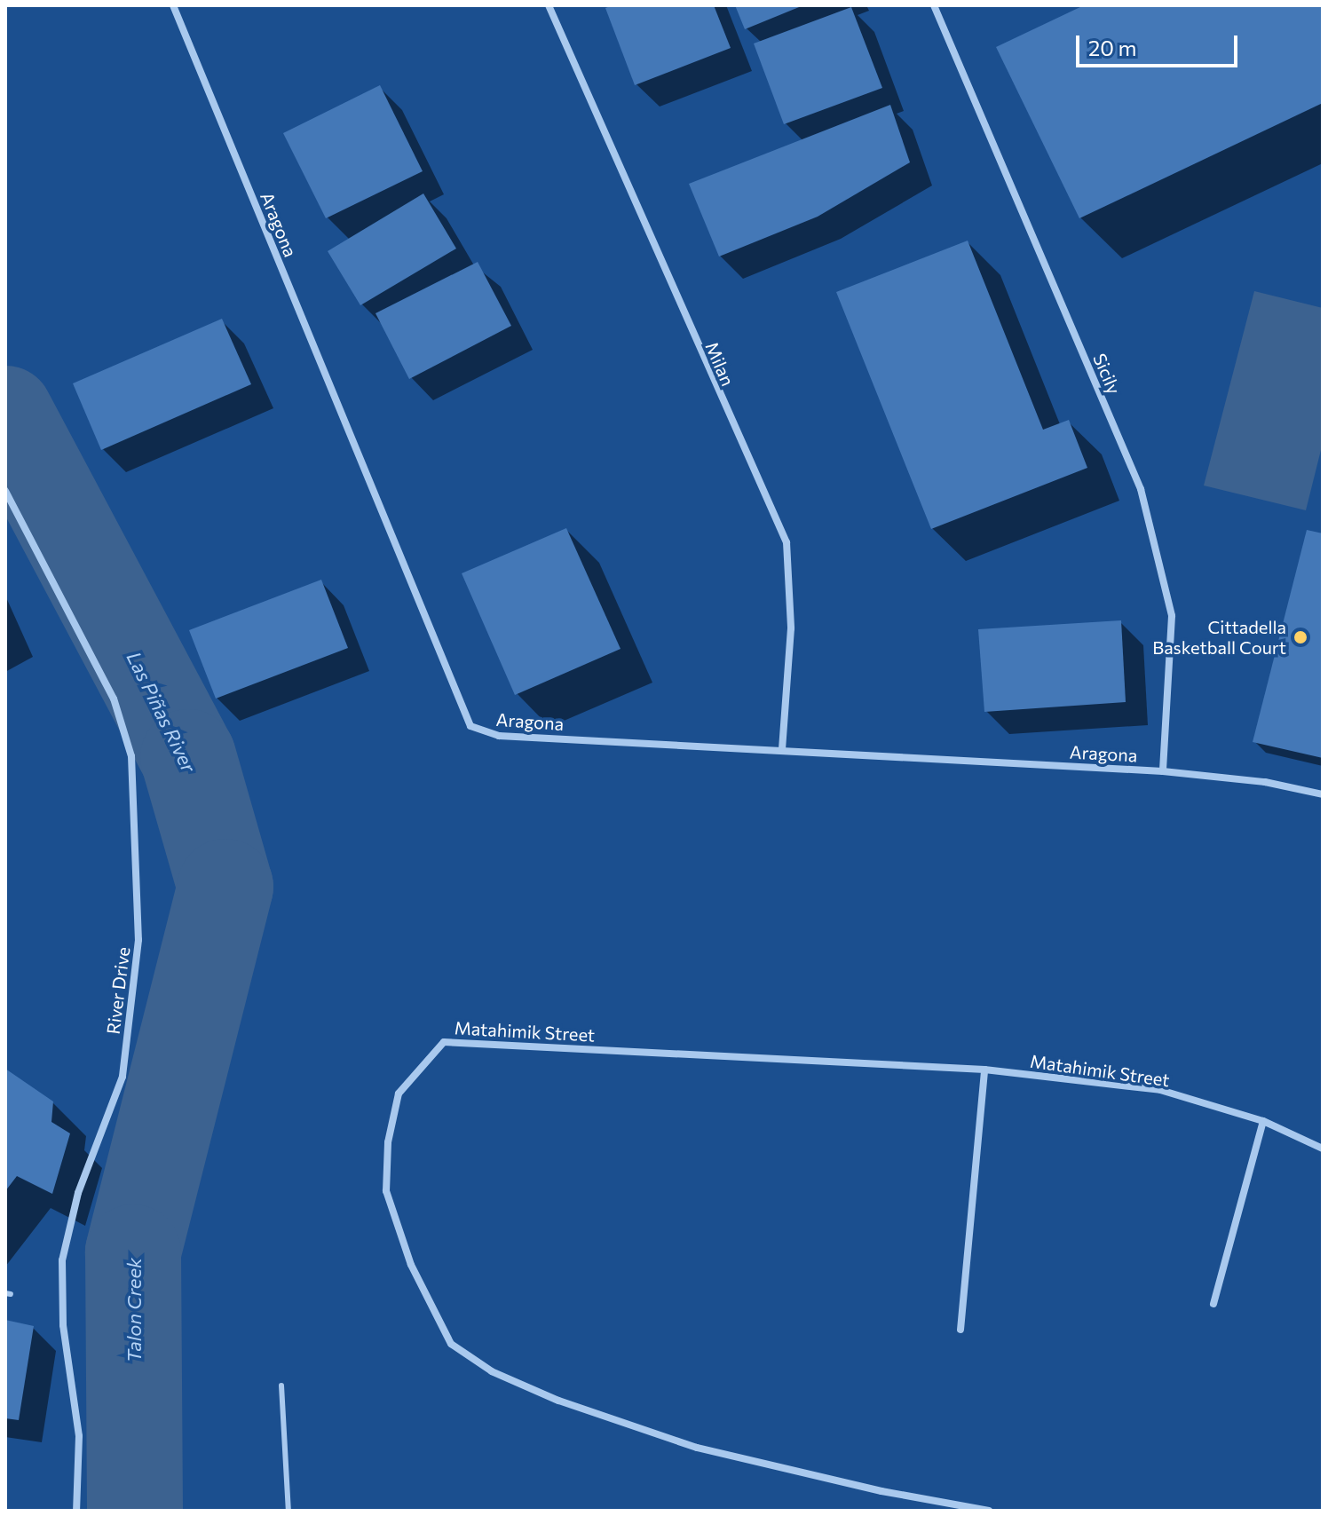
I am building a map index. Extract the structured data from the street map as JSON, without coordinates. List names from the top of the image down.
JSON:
{
  "streets": {
    "street": [
      "Aragona",
      "Milan",
      "Sicily",
      "River Drive",
      "Matahimik Street"
    ]
  },
  "crossings": [
    ["Aragona", "Milan"],
    ["Aragona", "Sicily"]
  ],
  "water": ["Las Piñas River", "Talon Creek"],
  "places": ["Cittadella Basketball Court"],
  "scale_bar": "20 m"
}
